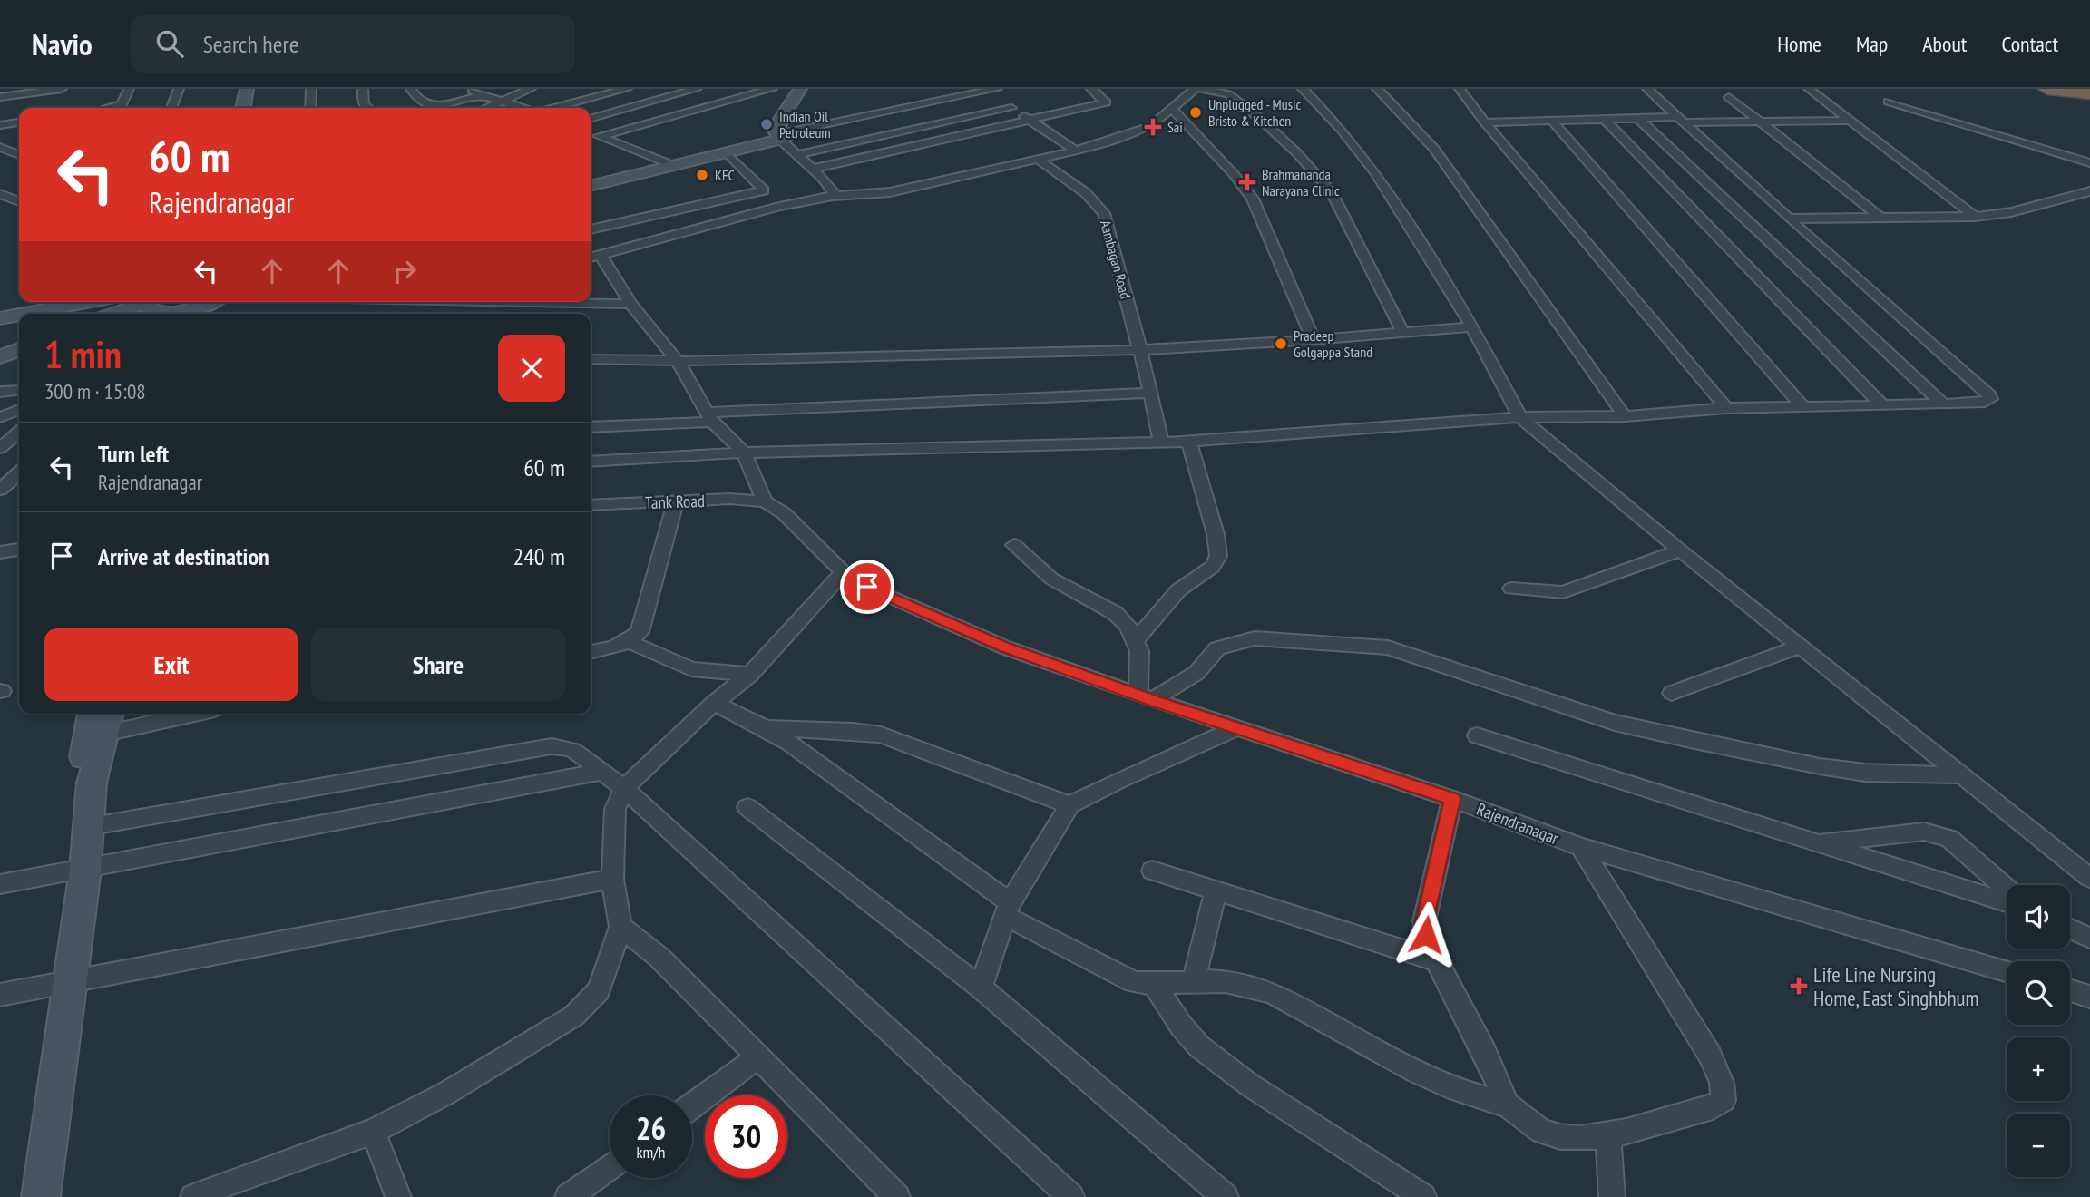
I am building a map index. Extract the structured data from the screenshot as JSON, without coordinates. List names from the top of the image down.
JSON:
{
  "streets": {
    "street": ["Aambagan Road", "Tank Road", "Rajendranagar"]
  },
  "crossings": [
    ["Tank Road", "Rajendranagar"]
  ],
  "places": {
    "other": [
      "Unplugged - Music Bristo & Kitchen",
      "Indian Oil Petroleum",
      "KFC",
      "Pradeep Golgappa Stand"
    ],
    "health": ["Sai", "Brahmananda Narayana Clinic", "Life Line Nursing Home, East Singhbhum"]
  },
  "page": {
    "header": "Navio",
    "search": "Search here",
    "nav": [
      "Home",
      "Map",
      "About",
      "Contact"
    ],
    "turn": ["60 m", "Rajendranagar"],
    "heading": ["1 min", "300 m · 15:08"],
    "list": [
      {
        "name": "Turn left",
        "note": "Rajendranagar",
        "value": "60 m"
      },
      {
        "name": "Arrive at destination",
        "value": "240 m"
      }
    ],
    "buttons": ["Exit", "Share"],
    "map_buttons": ["+", "−"],
    "speed": "26 km/h",
    "limit": "30"
  }
}
